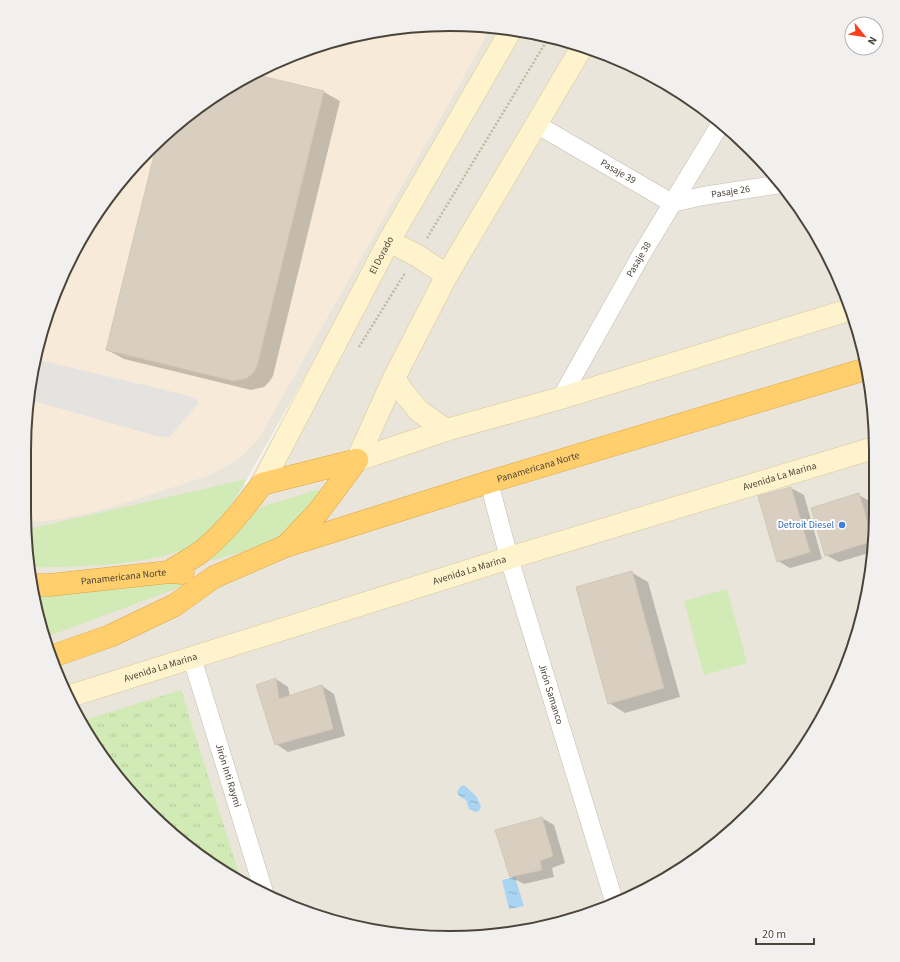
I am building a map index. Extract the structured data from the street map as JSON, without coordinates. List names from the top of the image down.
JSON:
{
  "streets": {
    "highway": ["Panamericana Norte"],
    "main road": ["El Dorado", "Avenida La Marina"],
    "street": [
      "Pasaje 39",
      "Pasaje 26",
      "Pasaje 38",
      "Jirón Samanco",
      "Jirón Inti Raymi"
    ]
  },
  "crossings": [
    ["Pasaje 39", "Pasaje 26"],
    ["Pasaje 39", "Pasaje 38"],
    ["Pasaje 26", "Pasaje 38"],
    ["Panamericana Norte", "Jirón Samanco"],
    ["Avenida La Marina", "Jirón Samanco"],
    ["Avenida La Marina", "Jirón Inti Raymi"]
  ],
  "places": ["Detroit Diesel"],
  "scale_bar": "20 m",
  "north": "bottom right"
}
